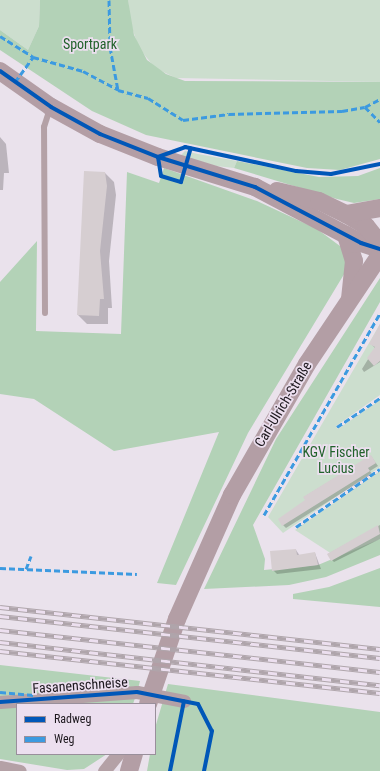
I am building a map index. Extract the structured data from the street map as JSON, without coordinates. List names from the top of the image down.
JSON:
{
  "streets": {
    "street": ["Carl-Ulrich-Straße", "Fasanenschneise"]
  },
  "parks": ["Sportpark", "KGV Fischer Lucius"],
  "legend": ["Radweg", "Weg"]
}
